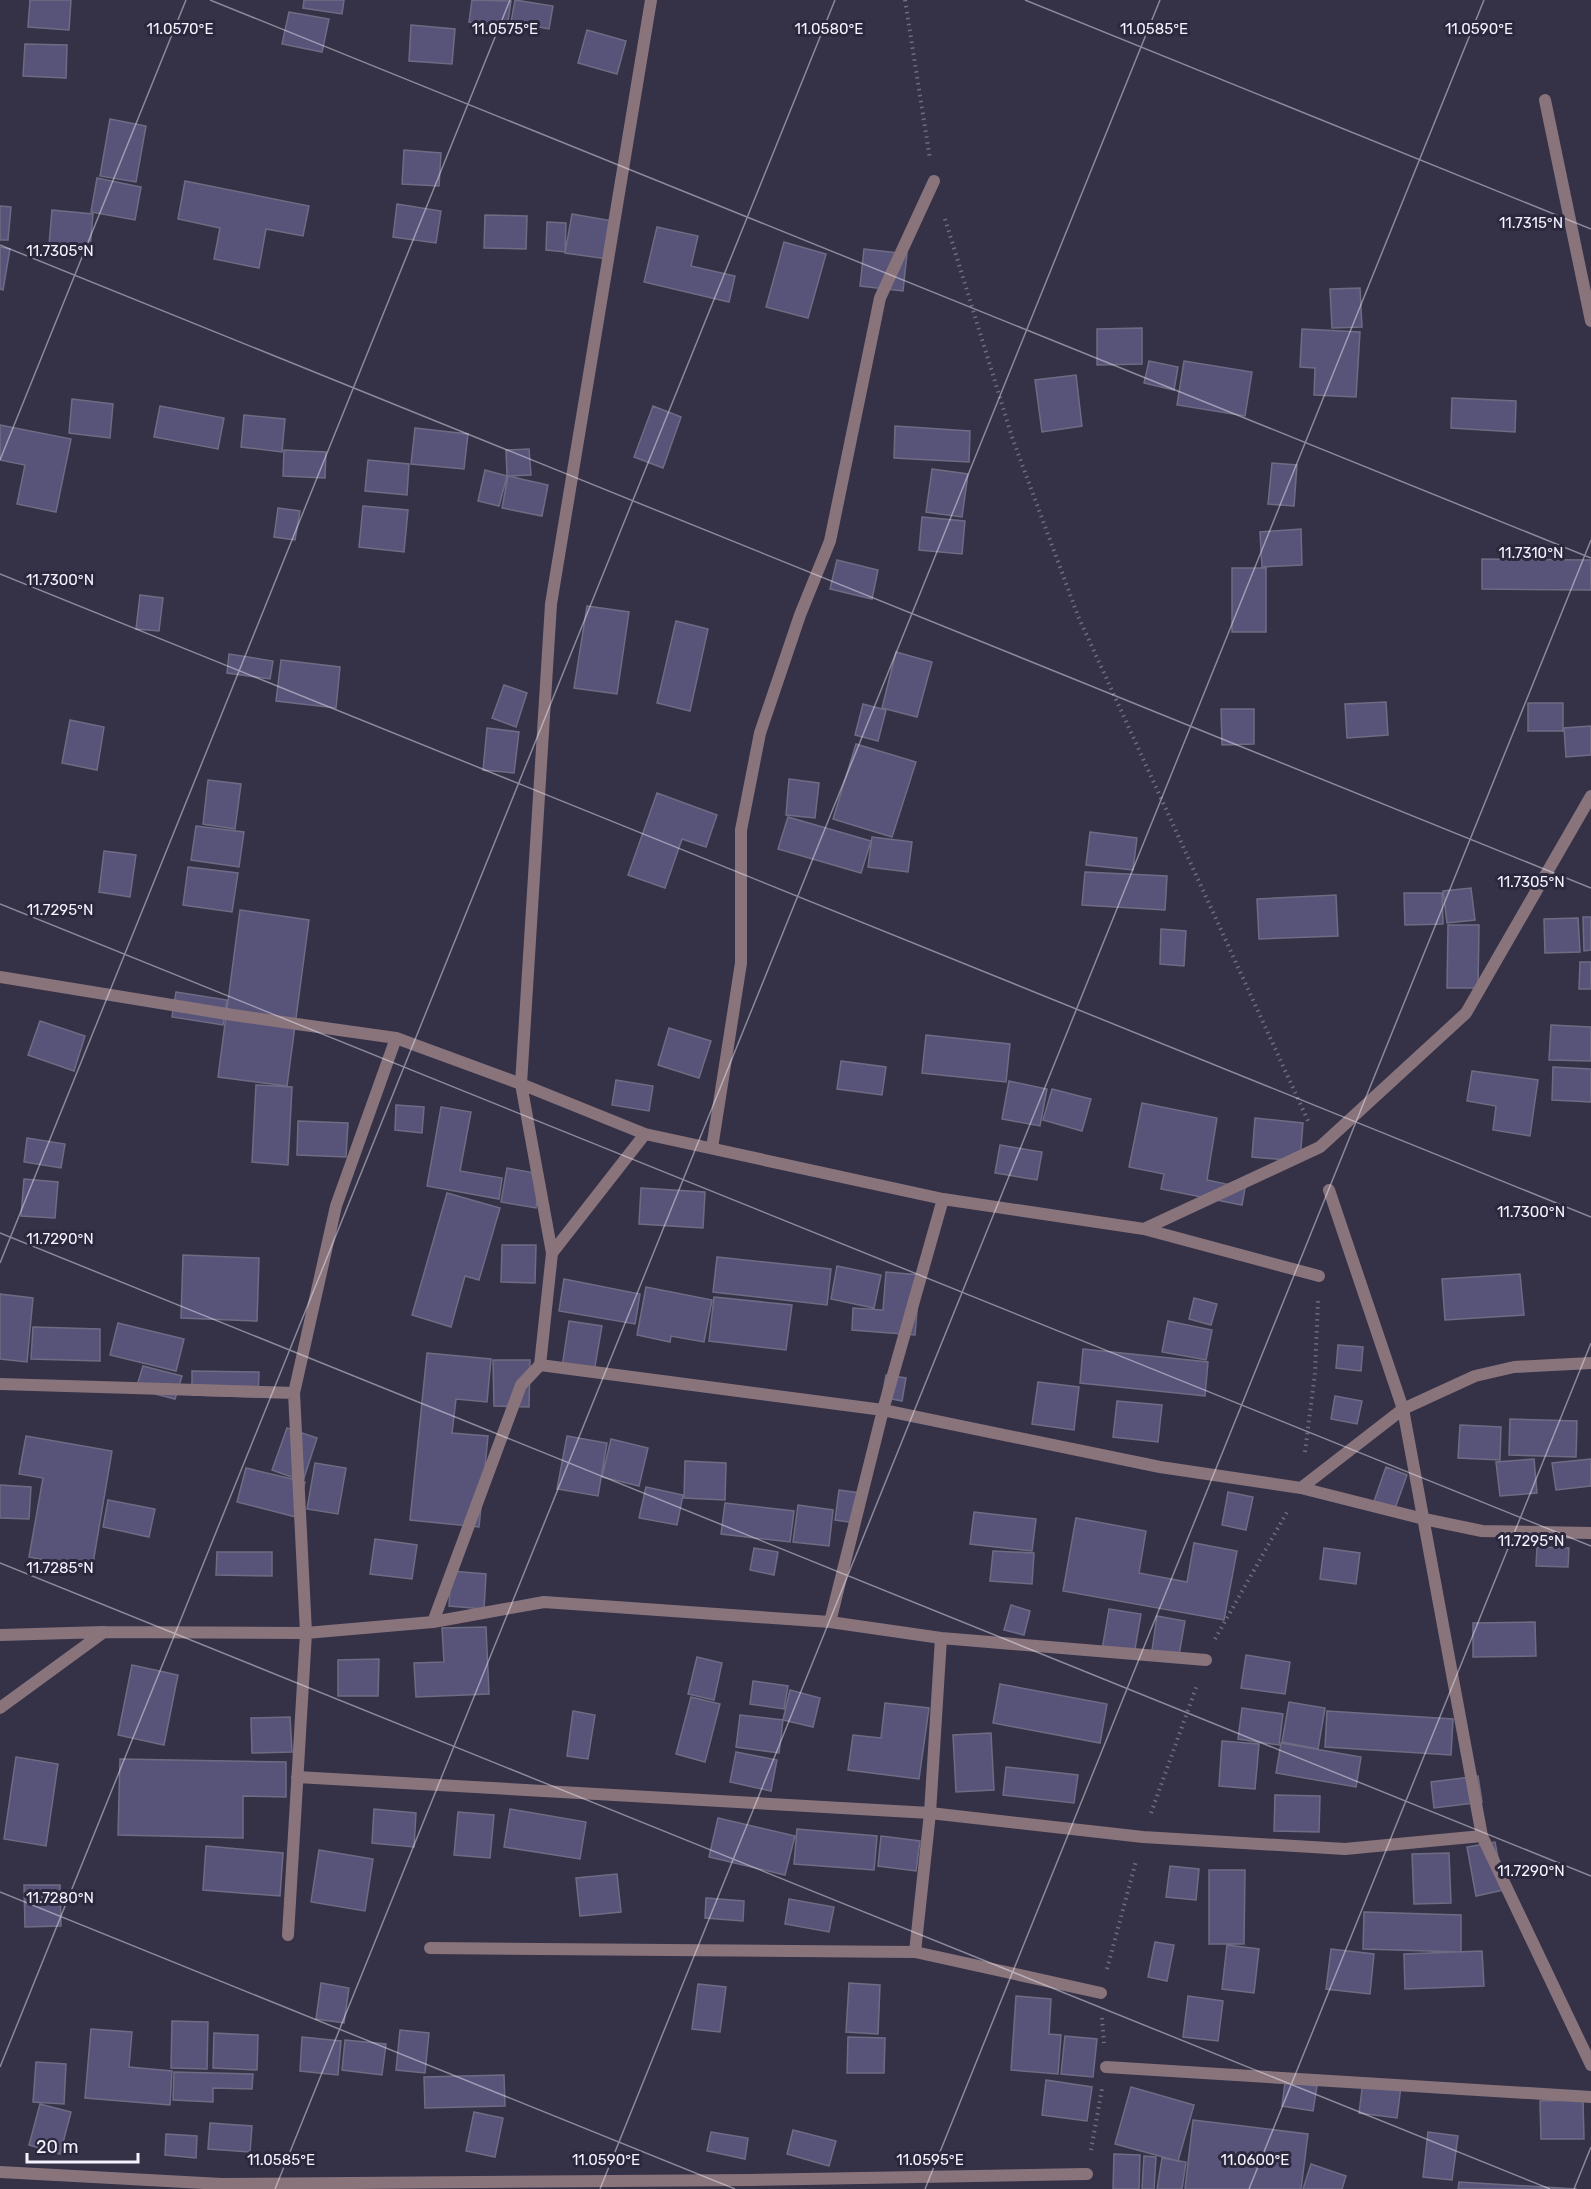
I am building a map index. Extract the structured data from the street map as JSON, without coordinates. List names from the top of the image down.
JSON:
{
  "scale_bar": "20 m",
  "coordinates": [
    "11.0570°E",
    "11.0575°E",
    "11.0580°E",
    "11.0590°E",
    "11.0585°E",
    "11.7315°N",
    "11.7305°N",
    "11.7310°N",
    "11.7300°N",
    "11.7295°N",
    "11.7290°N",
    "11.7285°N",
    "11.7280°N",
    "11.0595°E",
    "11.0600°E"
  ]
}
